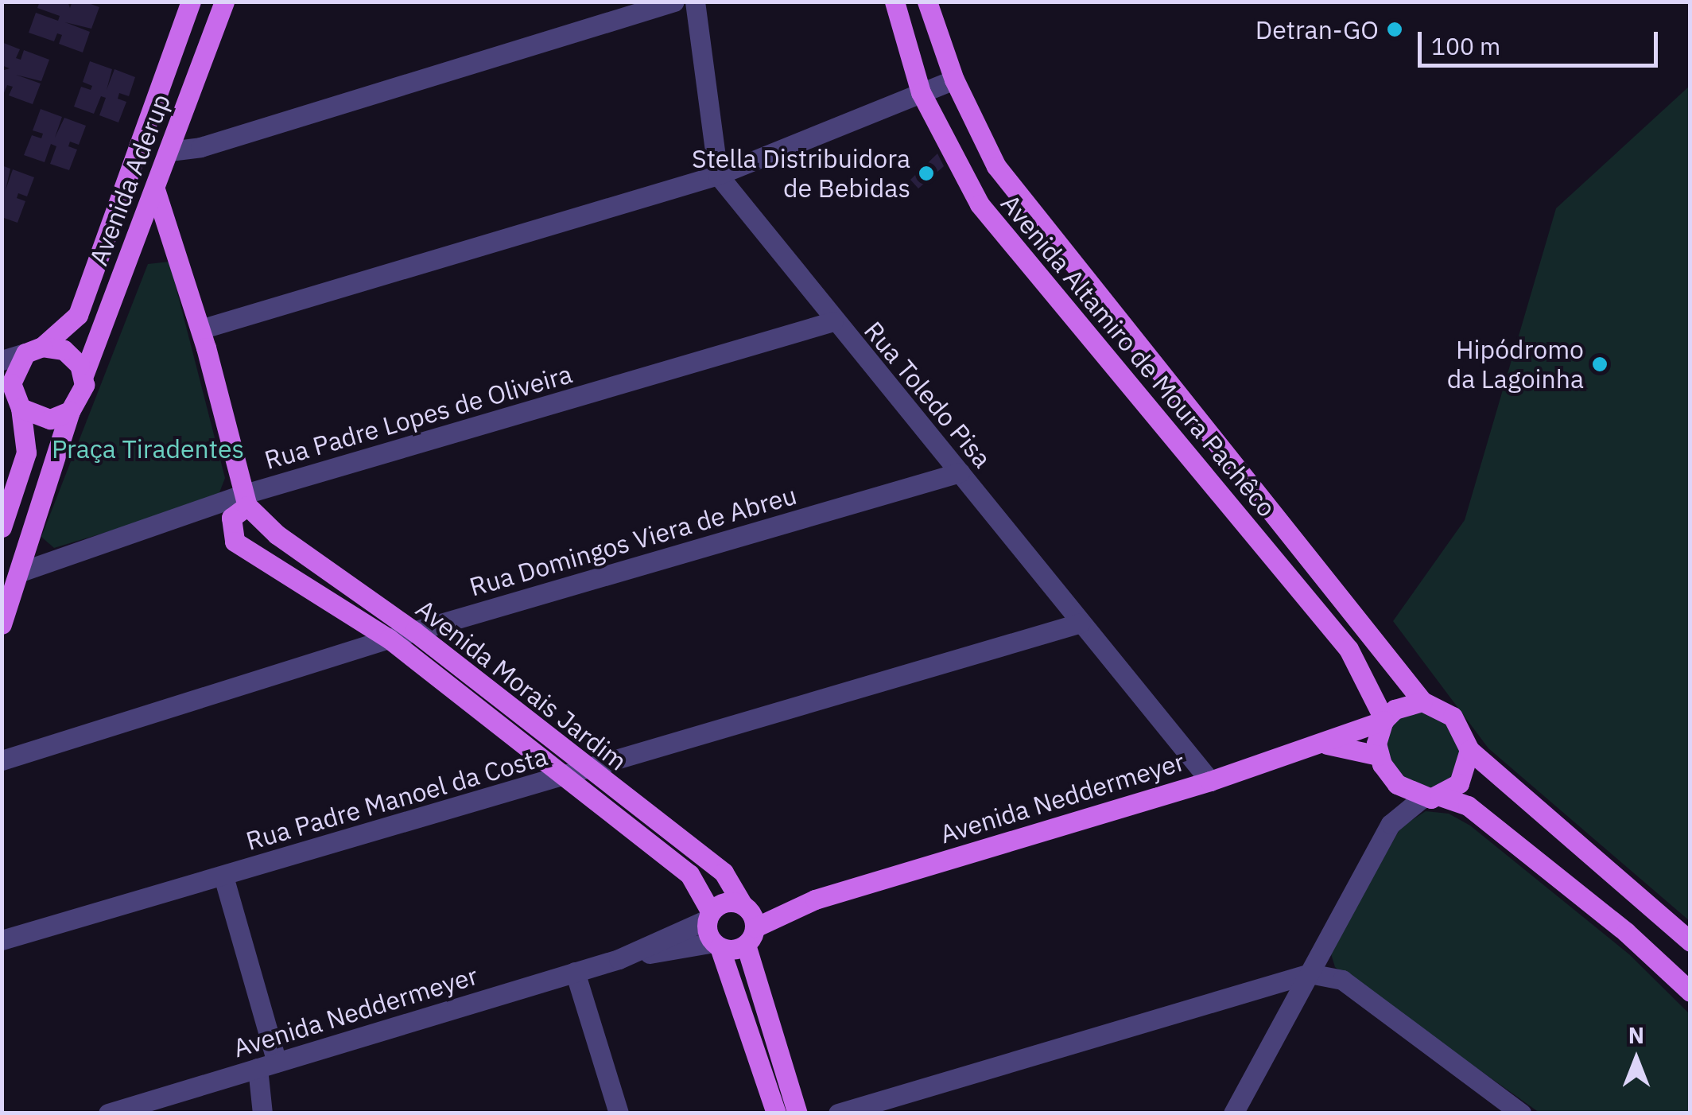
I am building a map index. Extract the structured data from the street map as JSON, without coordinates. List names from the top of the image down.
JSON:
{
  "streets": {
    "main road": [
      "Avenida Aderup",
      "Avenida Altamiro de Moura Pachêco",
      "Avenida Morais Jardim",
      "Avenida Neddermeyer"
    ],
    "street": [
      "Rua Toledo Pisa",
      "Rua Padre Lopes de Oliveira",
      "Rua Domingos Viera de Abreu",
      "Rua Padre Manoel da Costa"
    ]
  },
  "crossings": [
    ["Avenida Aderup", "Rua Padre Lopes de Oliveira"],
    ["Avenida Altamiro de Moura Pachêco", "Avenida Neddermeyer"],
    ["Rua Toledo Pisa", "Rua Padre Lopes de Oliveira"],
    ["Rua Toledo Pisa", "Rua Domingos Viera de Abreu"],
    ["Rua Toledo Pisa", "Avenida Neddermeyer"],
    ["Rua Toledo Pisa", "Rua Padre Manoel da Costa"],
    ["Rua Padre Lopes de Oliveira", "Avenida Morais Jardim"],
    ["Rua Domingos Viera de Abreu", "Avenida Morais Jardim"],
    ["Avenida Morais Jardim", "Avenida Neddermeyer"],
    ["Avenida Morais Jardim", "Rua Padre Manoel da Costa"]
  ],
  "parks": ["Praça Tiradentes"],
  "places": ["Detran-GO", "Stella Distribuidora de Bebidas", "Hipódromo da Lagoinha"],
  "scale_bar": "100 m",
  "north": "top"
}
